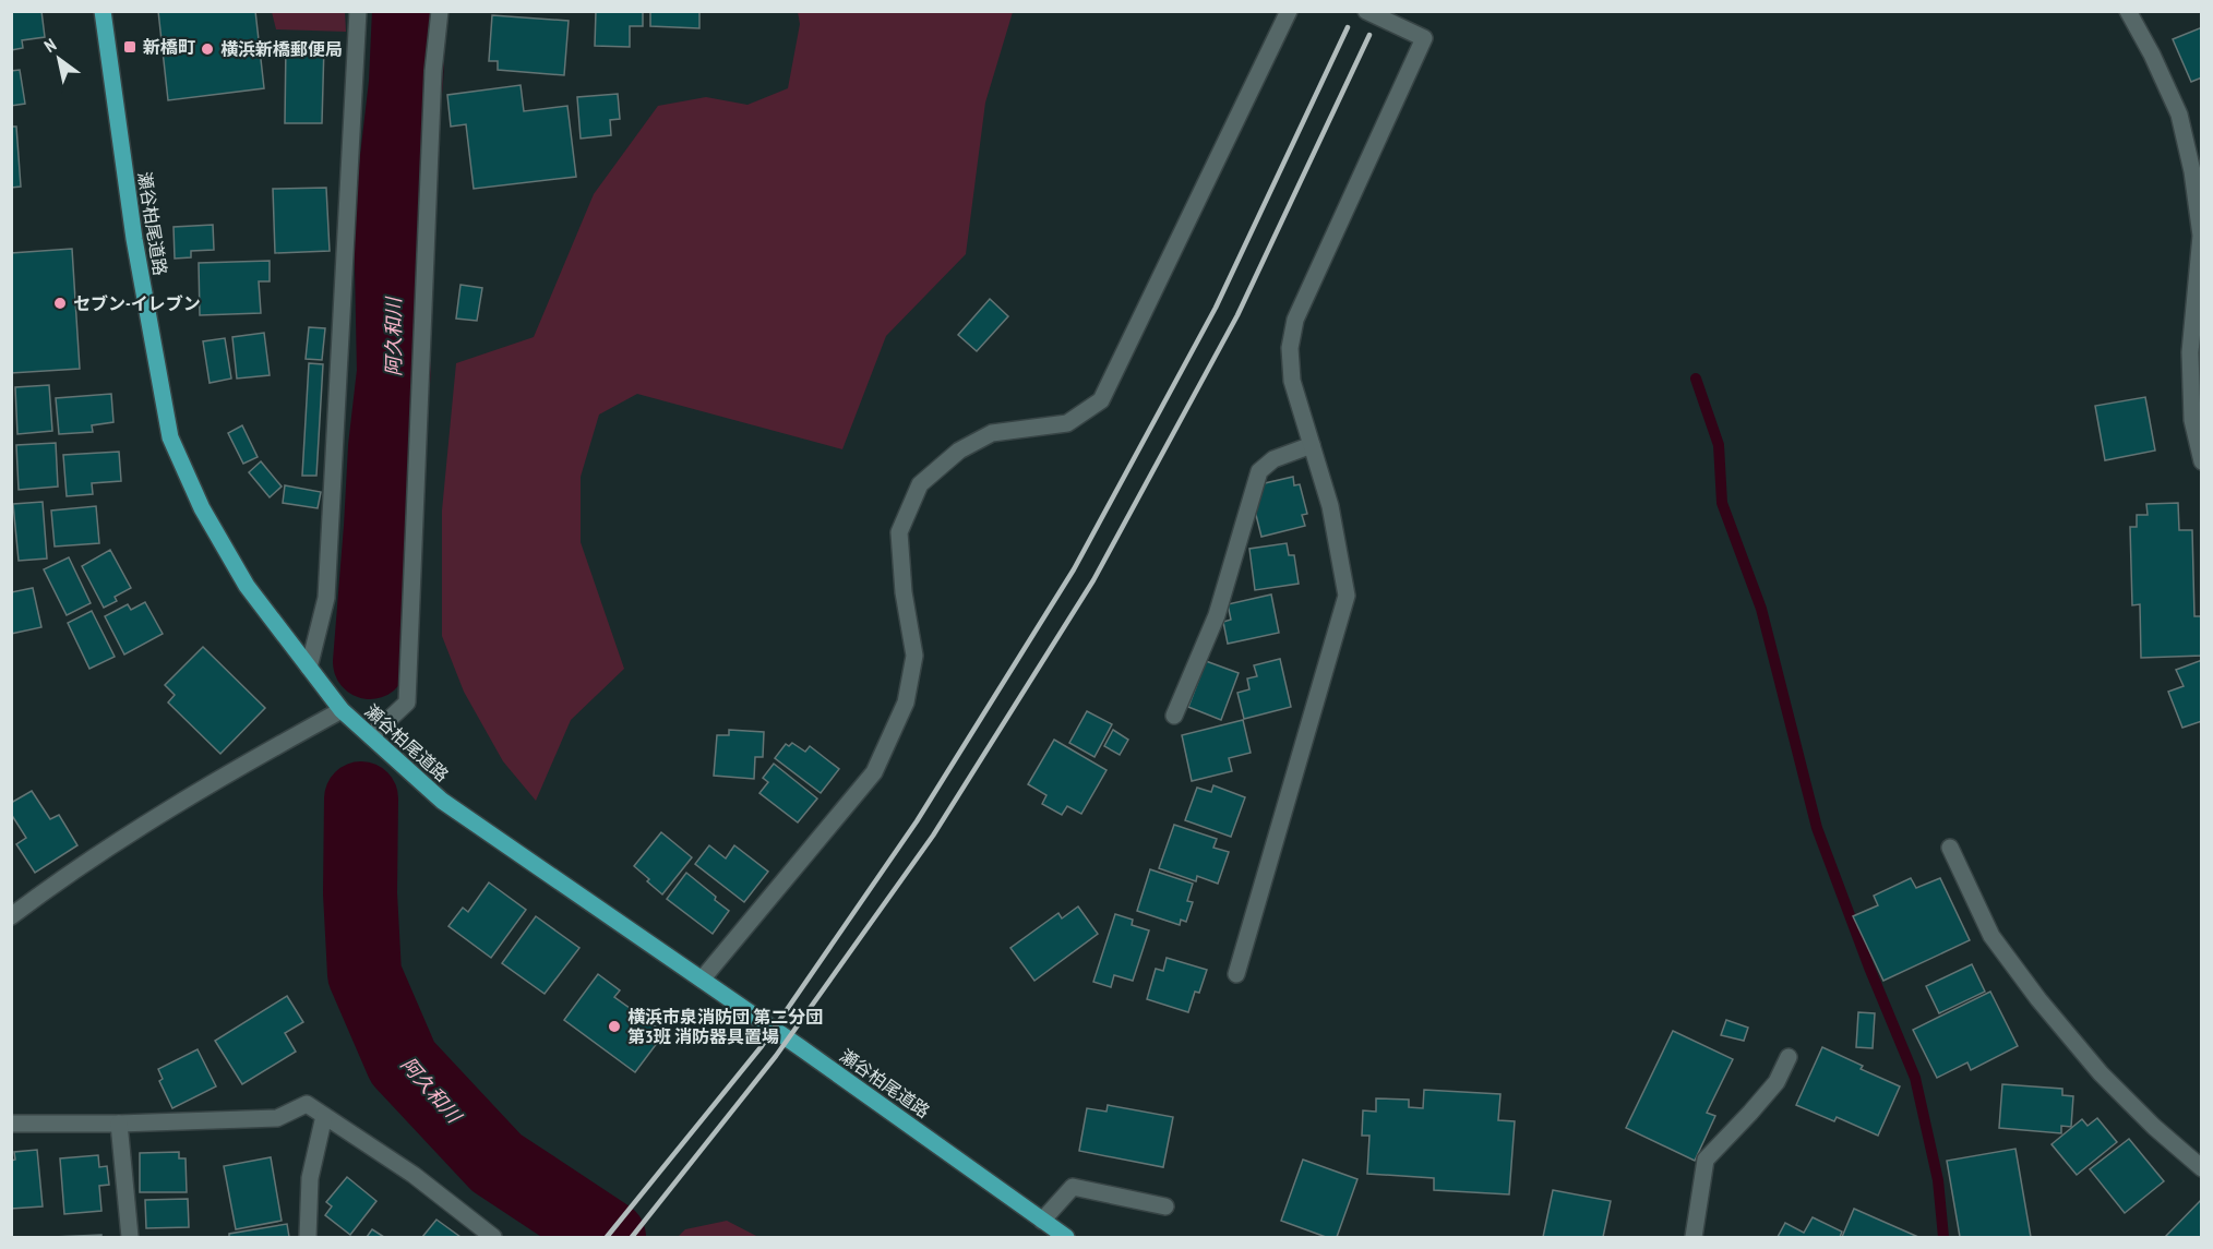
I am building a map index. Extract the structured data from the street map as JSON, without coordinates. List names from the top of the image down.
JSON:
{
  "streets": {
    "main road": ["瀬谷柏尾道路"]
  },
  "water": ["阿久和川"],
  "places": {
    "transit": ["新橋町"],
    "other": ["横浜新橋郵便局", "セブン-イレブン", "横浜市泉消防団 第二分団 第3班 消防器具置場"]
  },
  "north": "top left"
}
